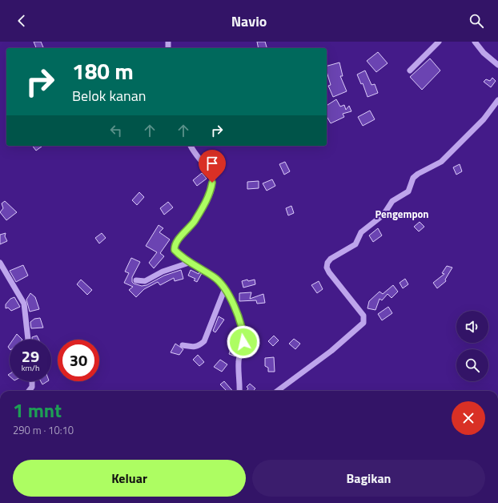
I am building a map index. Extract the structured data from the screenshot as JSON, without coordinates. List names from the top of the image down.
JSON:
{
  "districts": ["Pengempon"],
  "page": {
    "header": "Navio",
    "turn": ["180 m", "Belok kanan"],
    "speed": "29 km/h",
    "limit": "30",
    "heading": ["1 mnt", "290 m · 10:10"],
    "buttons": ["Keluar", "Bagikan"]
  }
}
